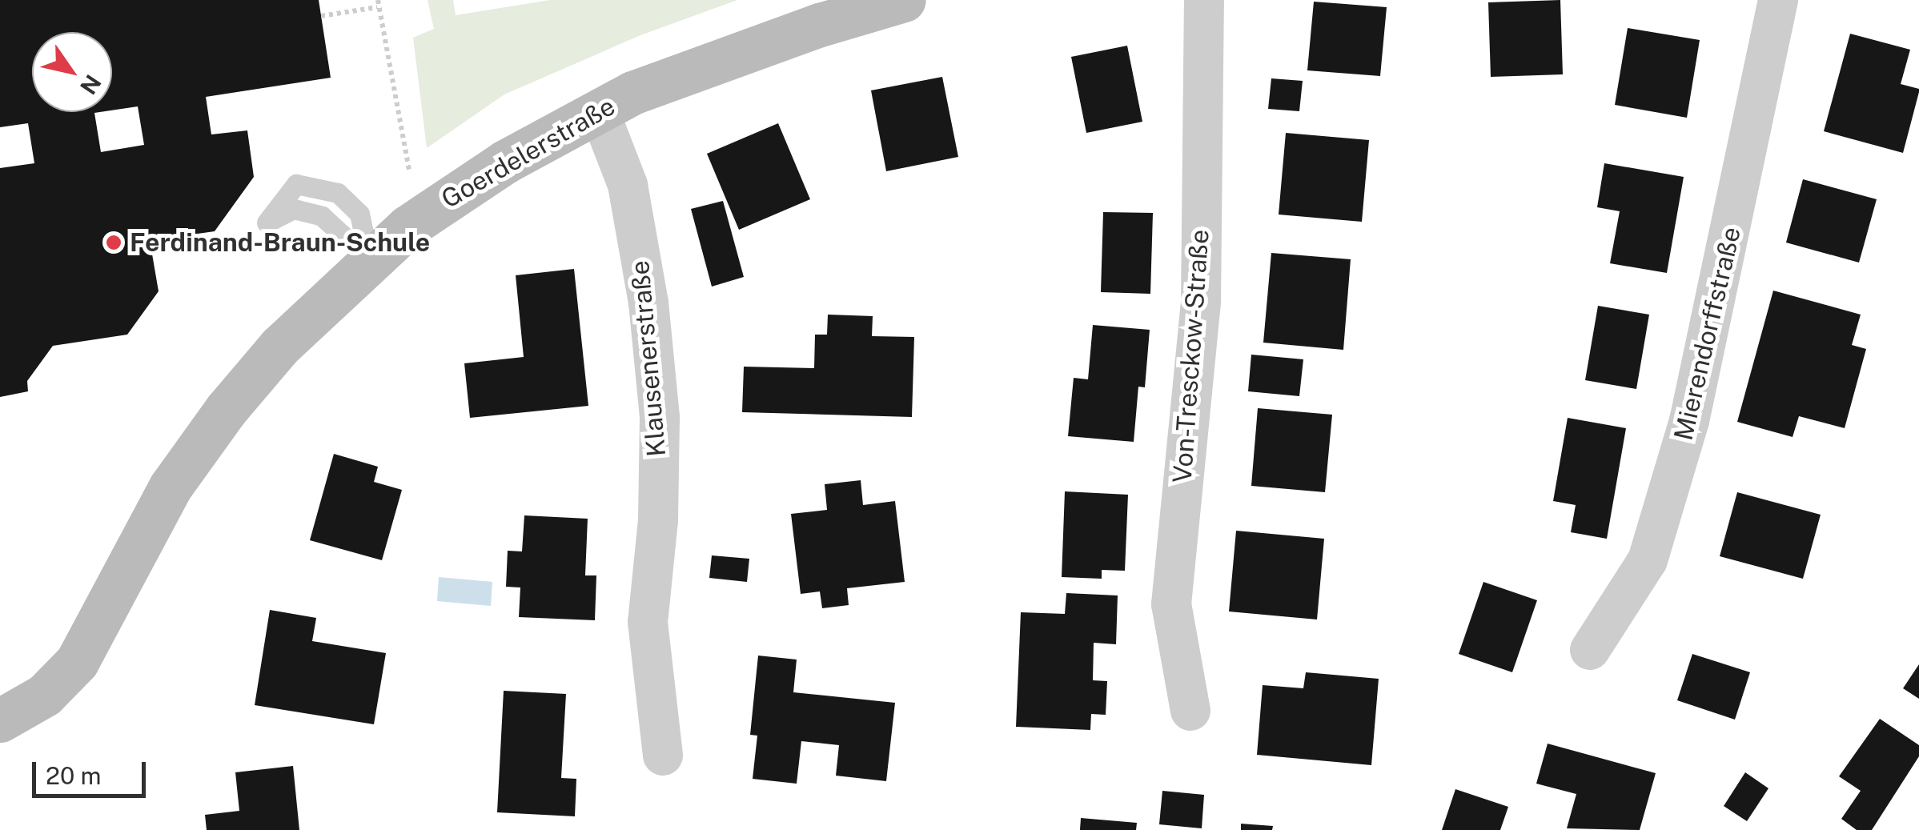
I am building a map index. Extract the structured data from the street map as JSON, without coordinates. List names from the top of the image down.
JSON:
{
  "streets": {
    "main road": ["Goerdelerstraße"],
    "street": ["Mierendorffstraße", "Von-Tresckow-Straße", "Klausenerstraße"]
  },
  "crossings": [
    ["Goerdelerstraße", "Klausenerstraße"]
  ],
  "places": ["Ferdinand-Braun-Schule"],
  "scale_bar": "20 m",
  "north": "bottom right"
}
